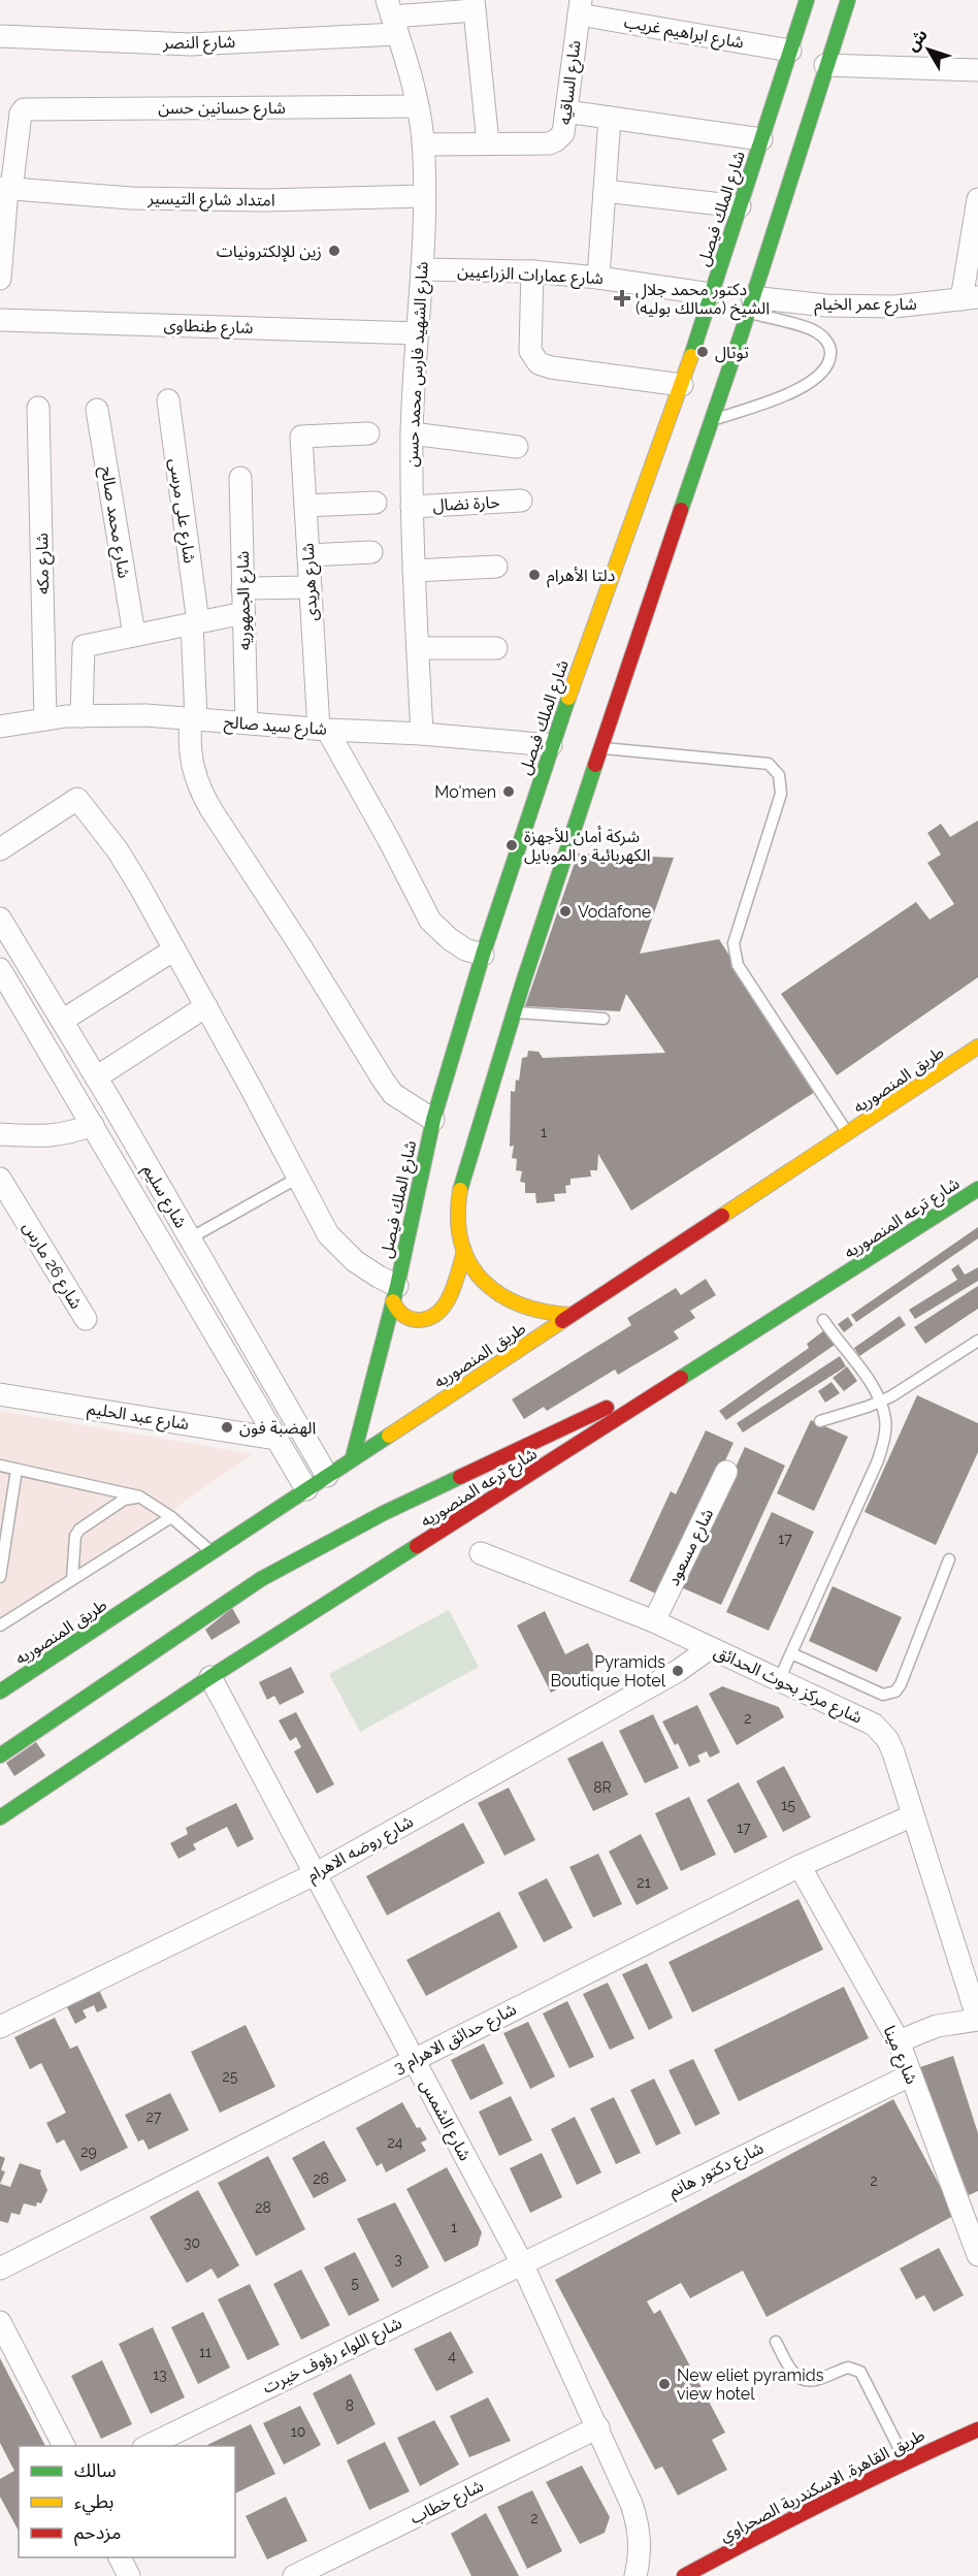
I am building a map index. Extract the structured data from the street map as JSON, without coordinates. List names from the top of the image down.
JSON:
{
  "streets": {
    "main road": [
      "شارع الملك فيصل",
      "طريق المنصوريه",
      "شارع ترعه المنصوريه",
      "طريق القاهرة, الاسكندرية الصحراوي"
    ],
    "street": [
      "شارع ابراهيم غريب",
      "شارع النصر",
      "شارع الساقيه",
      "شارع حسانين حسن",
      "امتداد شارع التيسير",
      "شارع عمارات الزراعيين",
      "شارع عمر الخيام",
      "شارع طنطاوى",
      "شارع الشهيد فارس محمد حسن",
      "حارة نضال",
      "شارع على مرسى",
      "شارع محمد صالح",
      "شارع مكه",
      "شارع هريدى",
      "شارع الجمهوريه",
      "شارع سيد صالح",
      "شارع سليم",
      "شارع 26 مارس",
      "شارع عبد الحليم",
      "شارع مسعود",
      "شارع مركز بحوث الحدائق",
      "شارع روضه الاهرام",
      "شارع حدائق الاهرام 3",
      "شارع مينا",
      "شارع الشمس",
      "شارع دكتور هانم",
      "شارع اللواء رؤوف خيرت",
      "شارع خطاب"
    ]
  },
  "crossings": [
    ["شارع ابراهيم غريب", "شارع الساقيه"],
    ["شارع ابراهيم غريب", "شارع الملك فيصل"],
    ["شارع النصر", "شارع الشهيد فارس محمد حسن"],
    ["شارع الساقيه", "شارع الشهيد فارس محمد حسن"],
    ["شارع حسانين حسن", "امتداد شارع التيسير"],
    ["شارع حسانين حسن", "شارع الشهيد فارس محمد حسن"],
    ["امتداد شارع التيسير", "شارع الشهيد فارس محمد حسن"],
    ["شارع الملك فيصل", "شارع عمارات الزراعيين"],
    ["شارع الملك فيصل", "شارع على مرسى"],
    ["شارع الملك فيصل", "شارع سيد صالح"],
    ["شارع الملك فيصل", "طريق المنصوريه"],
    ["شارع عمارات الزراعيين", "شارع الشهيد فارس محمد حسن"],
    ["شارع طنطاوى", "شارع الشهيد فارس محمد حسن"],
    ["شارع الشهيد فارس محمد حسن", "حارة نضال"],
    ["شارع الشهيد فارس محمد حسن", "شارع سيد صالح"],
    ["شارع على مرسى", "شارع سيد صالح"],
    ["شارع مكه", "شارع سيد صالح"],
    ["شارع هريدى", "شارع سيد صالح"],
    ["شارع الجمهوريه", "شارع سيد صالح"],
    ["طريق المنصوريه", "شارع سليم"],
    ["شارع سليم", "شارع عبد الحليم"],
    ["شارع ترعه المنصوريه", "شارع الشمس"],
    ["شارع مسعود", "شارع مركز بحوث الحدائق"],
    ["شارع مركز بحوث الحدائق", "شارع روضه الاهرام"],
    ["شارع مركز بحوث الحدائق", "شارع حدائق الاهرام 3"],
    ["شارع روضه الاهرام", "شارع الشمس"],
    ["شارع حدائق الاهرام 3", "شارع مينا"],
    ["شارع حدائق الاهرام 3", "شارع الشمس"],
    ["شارع مينا", "شارع دكتور هانم"],
    ["شارع الشمس", "شارع دكتور هانم"],
    ["شارع الشمس", "شارع اللواء رؤوف خيرت"],
    ["شارع الشمس", "شارع خطاب"],
    ["شارع دكتور هانم", "شارع اللواء رؤوف خيرت"]
  ],
  "places": {
    "other": [
      "زين للإلكترونيات",
      "توتال",
      "دلتا الأهرام",
      "Mo'men",
      "شركة أمان للأجهزة الكهربائية و الموبايل",
      "Vodafone",
      "الهضبة فون",
      "Pyramids Boutique Hotel",
      "New eliet pyramids view hotel"
    ],
    "health": ["دكتور محمد جلال الشيخ (مسالك بوليه)"]
  },
  "house_numbers": [
    "1",
    "17",
    "2",
    "8R",
    "15",
    "17",
    "21",
    "25",
    "27",
    "24",
    "29",
    "26",
    "2",
    "28",
    "1",
    "30",
    "3",
    "5",
    "11",
    "4",
    "13",
    "8",
    "10",
    "2"
  ],
  "legend": ["سالك", "بطيء", "مزدحم"],
  "north": "top left"
}
